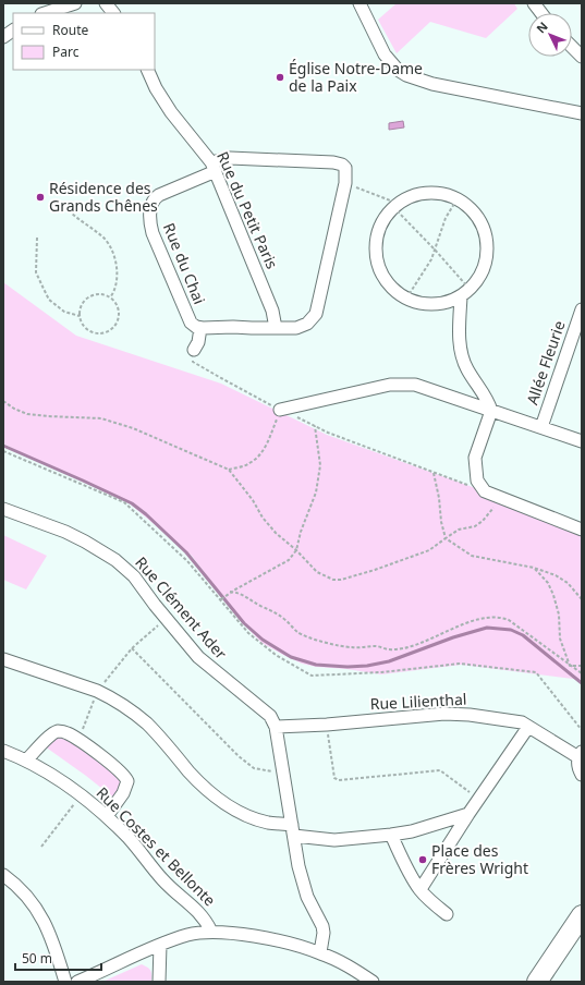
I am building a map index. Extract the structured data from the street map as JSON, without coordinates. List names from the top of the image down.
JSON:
{
  "streets": {
    "street": [
      "Rue du Petit Paris",
      "Rue du Chai",
      "Allée Fleurie",
      "Rue Clément Ader",
      "Rue Lilienthal",
      "Rue Costes et Bellonte"
    ]
  },
  "crossings": [
    ["Rue du Petit Paris", "Rue du Chai"],
    ["Rue Clément Ader", "Rue Lilienthal"]
  ],
  "places": ["Église Notre-Dame de la Paix", "Résidence des Grands Chênes", "Place des Frères Wright"],
  "legend": ["Route", "Parc"],
  "scale_bar": "50 m",
  "north": "top left"
}
